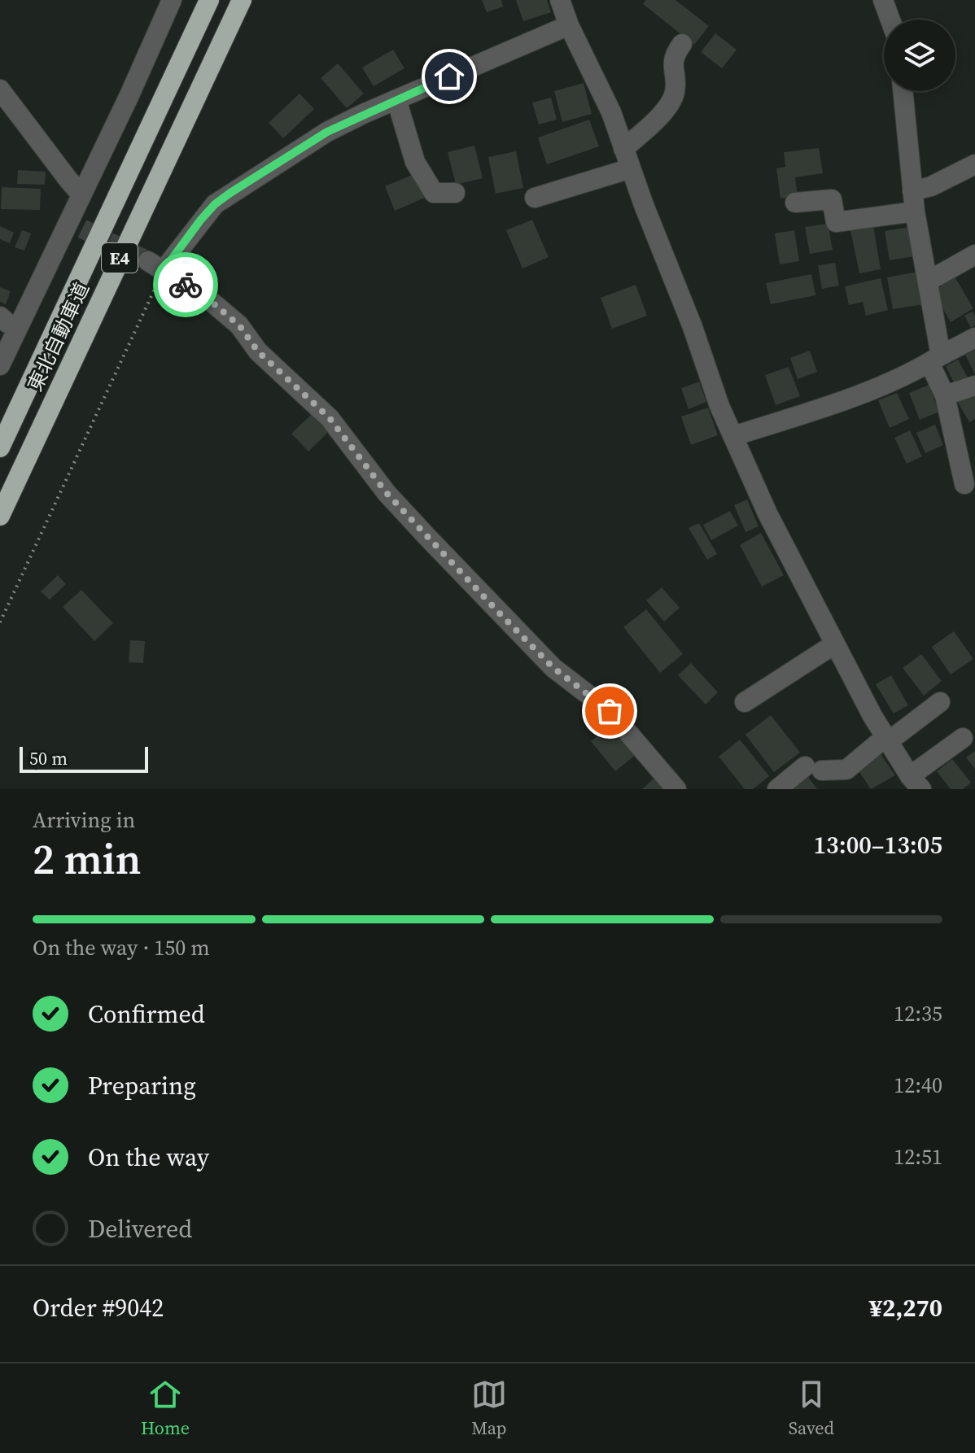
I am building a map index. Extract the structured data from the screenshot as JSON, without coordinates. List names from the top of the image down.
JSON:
{
  "streets": {
    "highway": ["E4", "東北自動車道"]
  },
  "scale_bar": "50 m",
  "page": {
    "scale": "50 m",
    "heading": ["2 min", "Arriving in", "13:00–13:05"],
    "panel": ["Order #9042", "¥2,270"],
    "bar": "On the way · 150 m",
    "list": [
      ["Confirmed", "12:35"],
      ["Preparing", "12:40"],
      ["On the way", "12:51"],
      "Delivered"
    ],
    "tabs": ["Home", "Map", "Saved"]
  }
}
